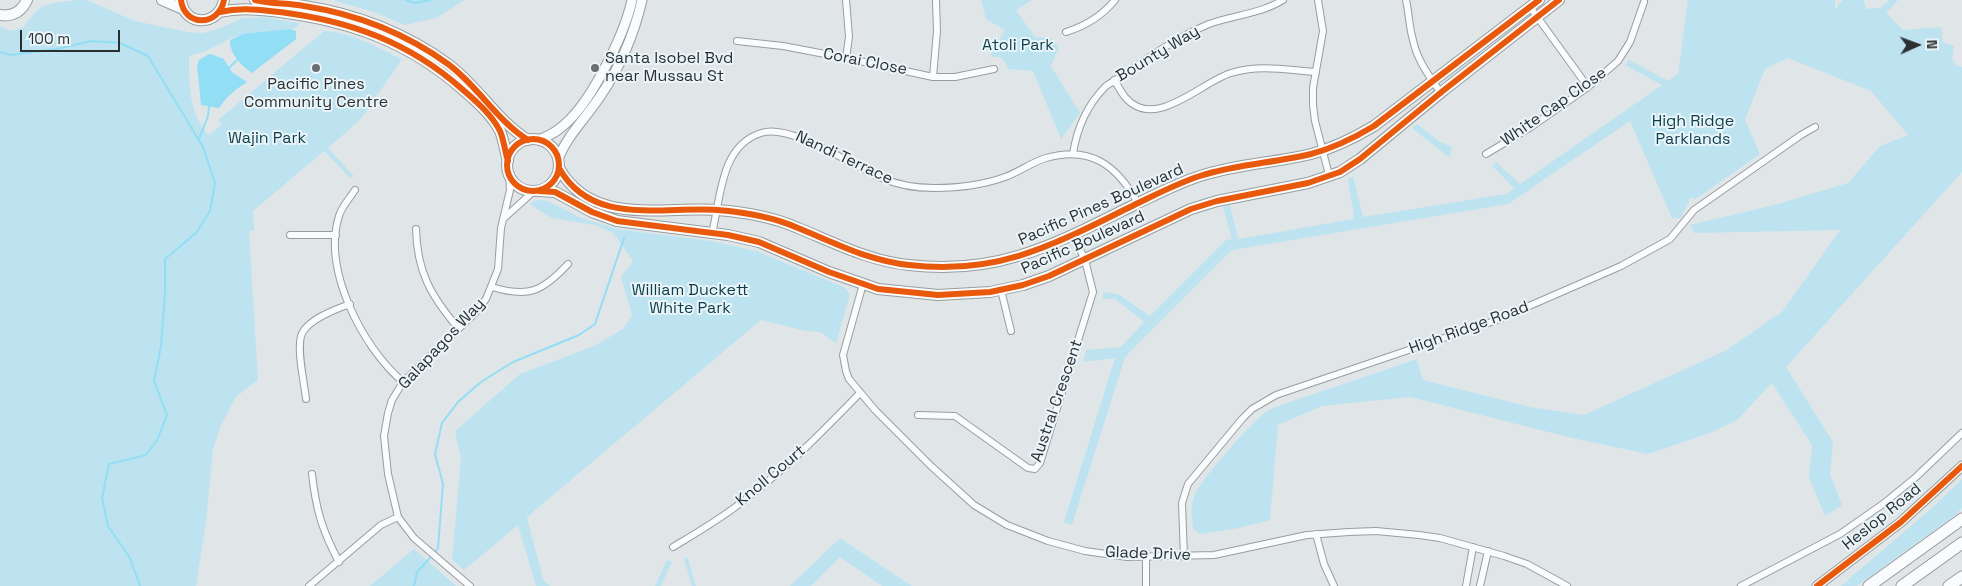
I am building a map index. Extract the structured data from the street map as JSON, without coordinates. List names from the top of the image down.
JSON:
{
  "streets": {
    "main road": ["Pacific Pines Boulevard", "Pacific Boulevard"],
    "street": [
      "Bounty Way",
      "Corai Close",
      "White Cap Close",
      "Nandi Terrace",
      "High Ridge Road",
      "Galapagos Way",
      "Austral Crescent",
      "Knoll Court",
      "Heslop Road",
      "Glade Drive"
    ]
  },
  "crossings": [
    ["Bounty Way", "Nandi Terrace"],
    ["Nandi Terrace", "Pacific Pines Boulevard"],
    ["Nandi Terrace", "Pacific Boulevard"],
    ["Pacific Pines Boulevard", "Pacific Boulevard"],
    ["Pacific Pines Boulevard", "Galapagos Way"],
    ["Pacific Pines Boulevard", "Austral Crescent"],
    ["Pacific Boulevard", "Galapagos Way"],
    ["Pacific Boulevard", "Austral Crescent"],
    ["Pacific Boulevard", "Glade Drive"],
    ["High Ridge Road", "Glade Drive"],
    ["Knoll Court", "Glade Drive"]
  ],
  "parks": [
    "Atoli Park",
    "High Ridge Parklands",
    "Wajin Park",
    "William Duckett White Park"
  ],
  "places": ["Pacific Pines Community Centre", "Santa Isobel Bvd near Mussau St"],
  "scale_bar": "100 m",
  "north": "right"
}
